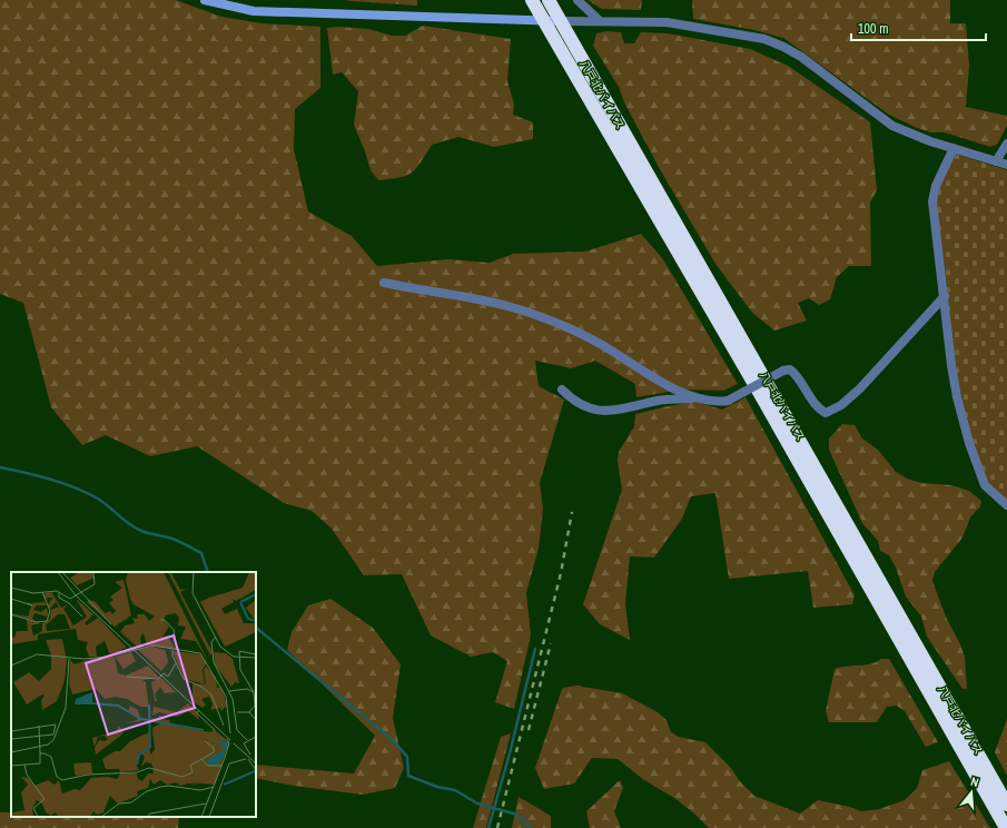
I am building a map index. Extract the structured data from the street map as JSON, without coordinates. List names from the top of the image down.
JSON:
{
  "streets": {
    "highway": ["八戸北バイパス"]
  },
  "scale_bar": "100 m",
  "north": "top"
}
